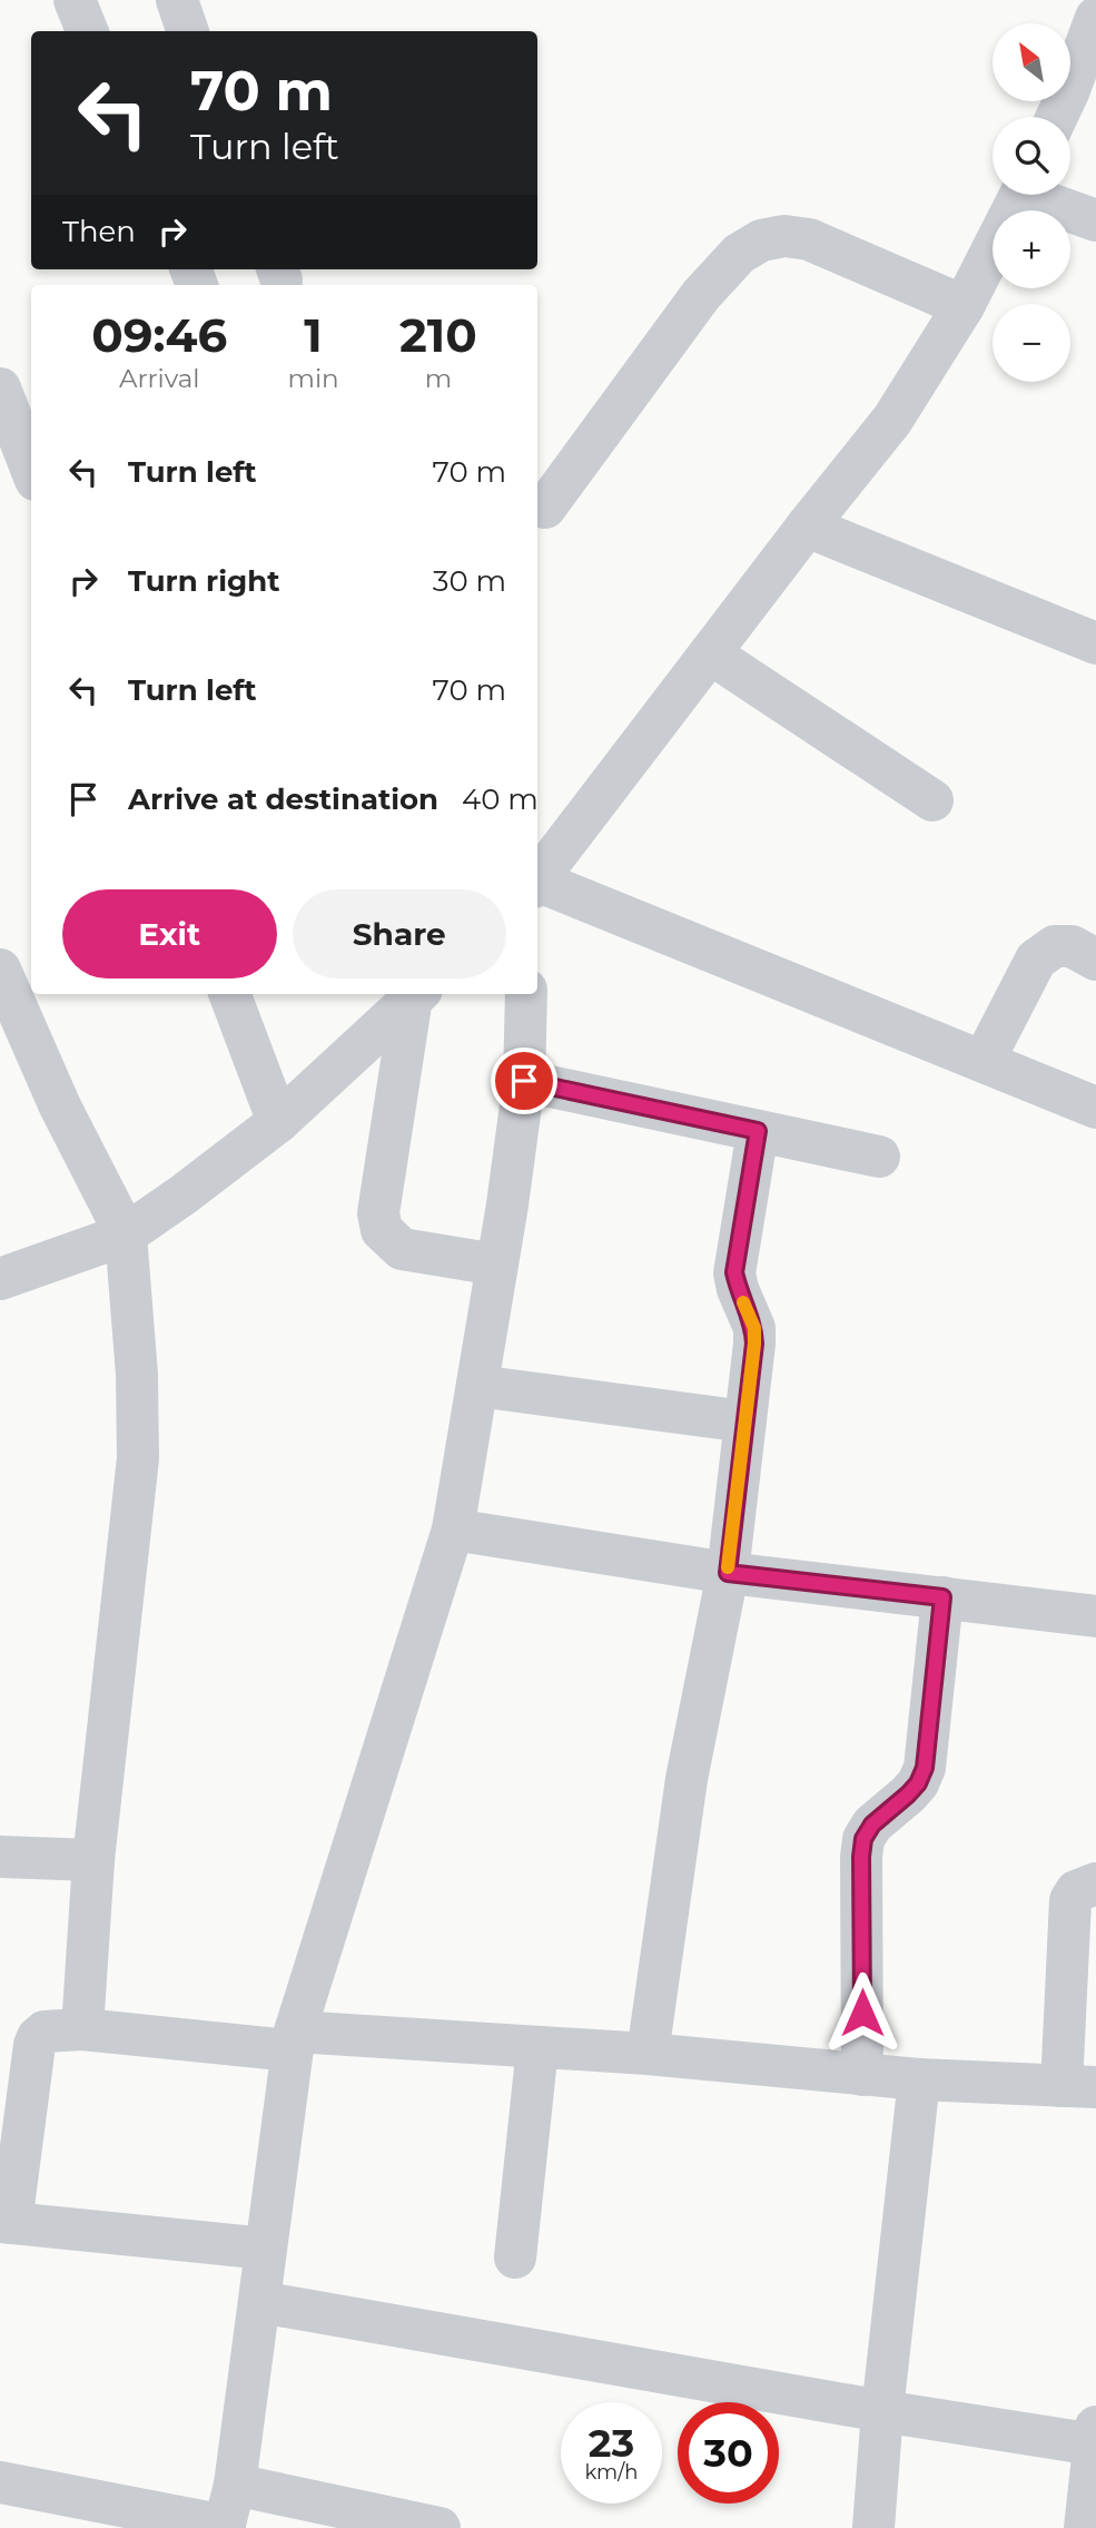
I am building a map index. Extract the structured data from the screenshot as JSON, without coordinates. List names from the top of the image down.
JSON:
{
  "north": "top left",
  "page": {
    "map_buttons": ["+", "−"],
    "turn": ["70 m", "Turn left"],
    "then": "Then",
    "eta": [
      "09:46",
      "Arrival",
      "1",
      "min",
      "210",
      "m"
    ],
    "list": [
      {
        "name": "Turn left",
        "value": "70 m"
      },
      {
        "name": "Turn right",
        "value": "30 m"
      },
      {
        "name": "Turn left",
        "value": "70 m"
      },
      {
        "name": "Arrive at destination",
        "value": "40 m"
      }
    ],
    "buttons": ["Exit", "Share"],
    "speed": "23 km/h",
    "limit": "30"
  }
}
